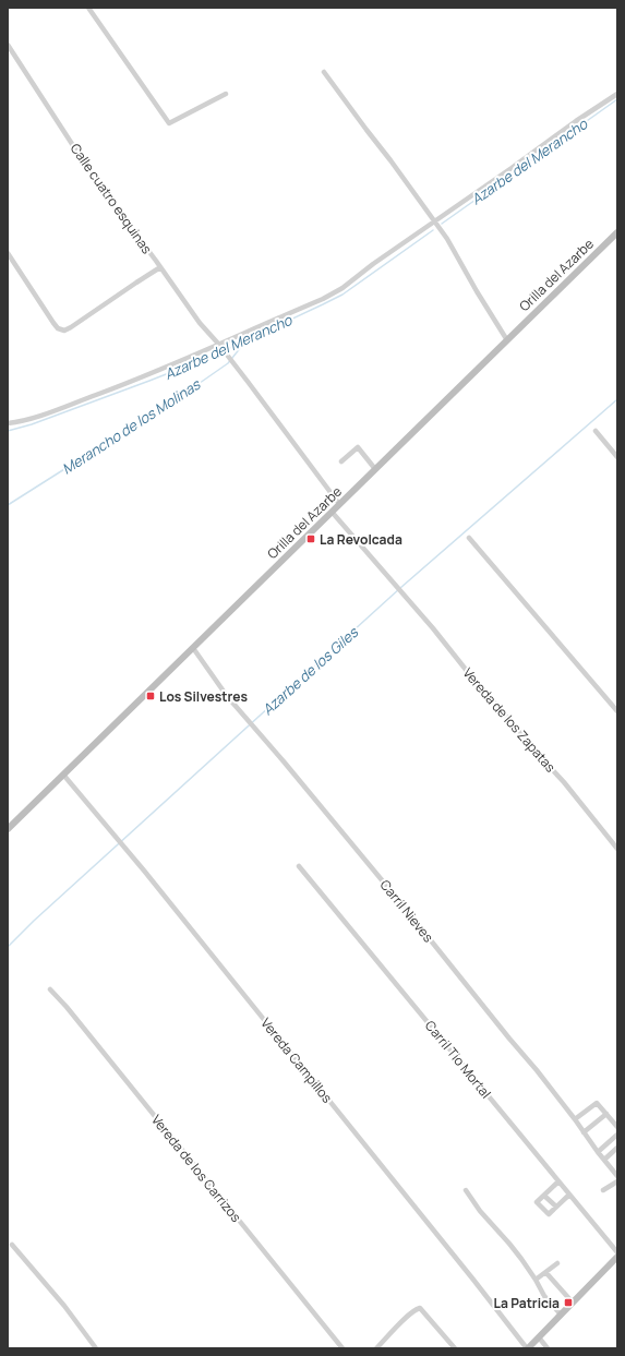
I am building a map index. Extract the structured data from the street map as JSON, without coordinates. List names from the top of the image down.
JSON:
{
  "streets": {
    "street": [
      "Calle cuatro esquinas",
      "Orilla del Azarbe",
      "Vereda de los Zapatas",
      "Carril Nieves",
      "Carril Tio Mortal",
      "Vereda Campillos",
      "Vereda de los Carrizos"
    ]
  },
  "crossings": [
    ["Calle cuatro esquinas", "Orilla del Azarbe"],
    ["Orilla del Azarbe", "Vereda de los Zapatas"],
    ["Orilla del Azarbe", "Carril Nieves"],
    ["Orilla del Azarbe", "Vereda Campillos"]
  ],
  "water": ["Azarbe del Merancho", "Merancho de los Molinas", "Azarbe de los Giles"],
  "places": {
    "transit": ["La Revolcada", "Los Silvestres", "La Patricia"]
  }
}
